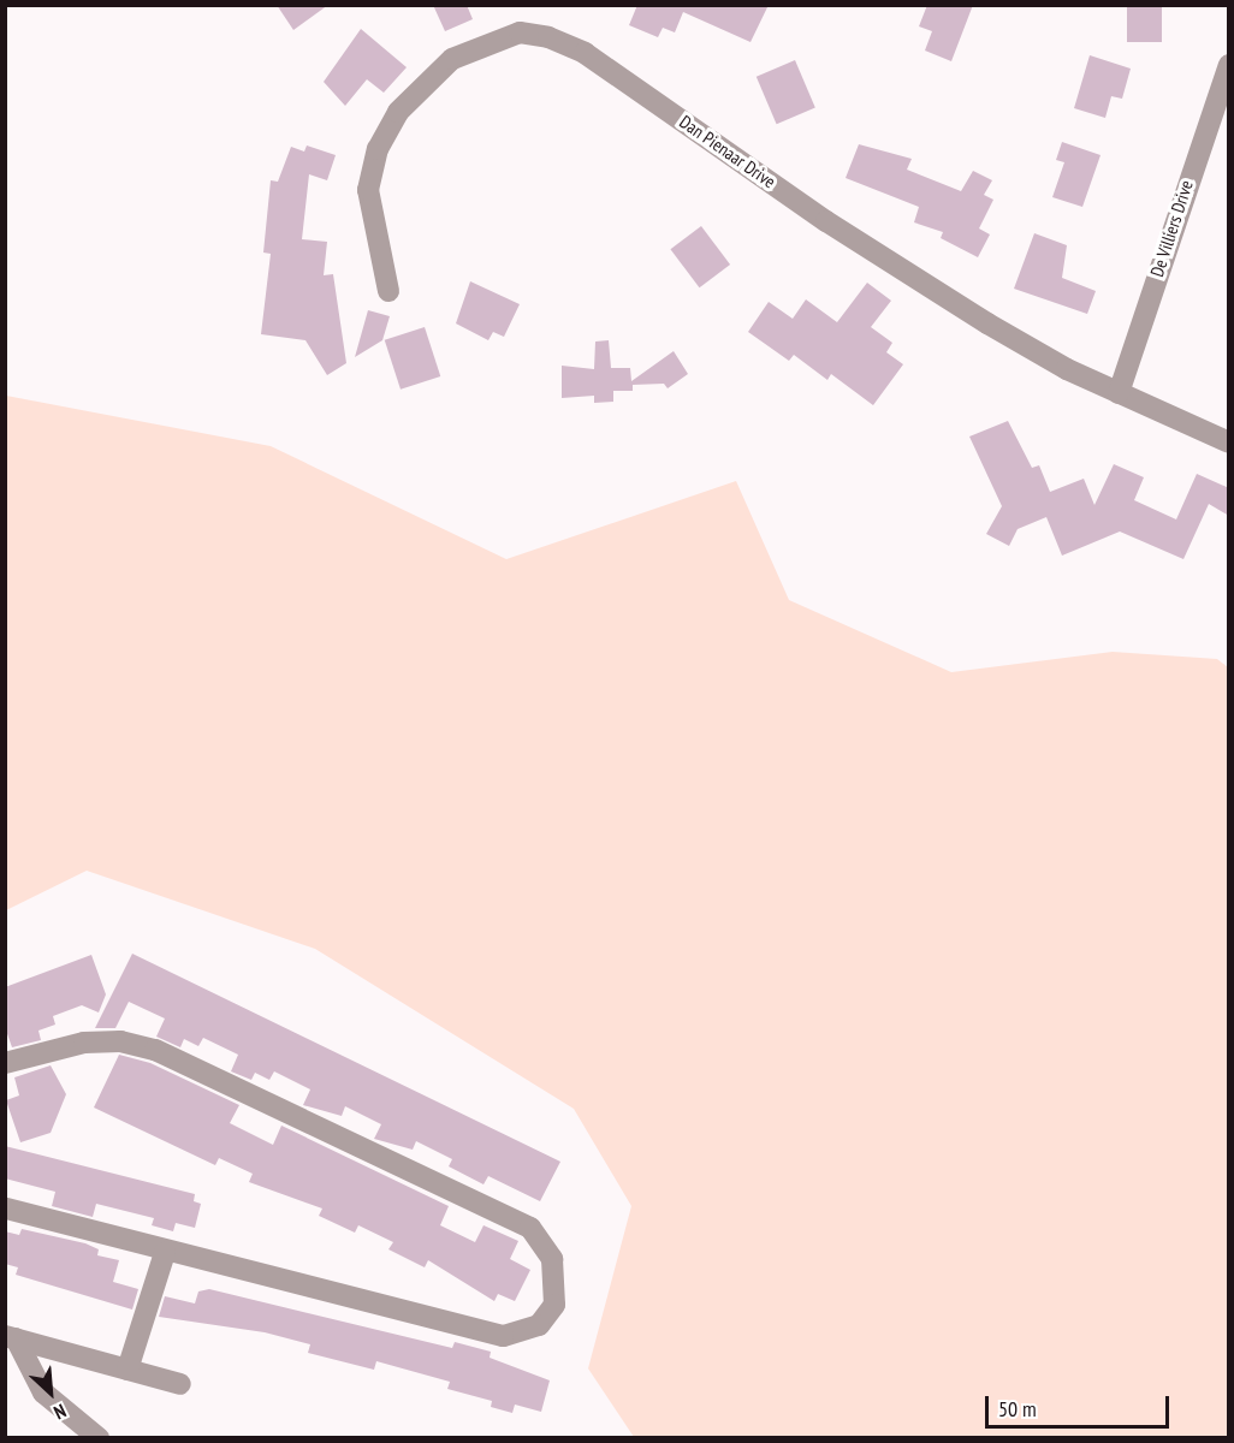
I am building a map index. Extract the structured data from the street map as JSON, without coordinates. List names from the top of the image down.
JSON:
{
  "streets": {
    "street": ["Dan Pienaar Drive", "De Villiers Drive"]
  },
  "crossings": [
    ["Dan Pienaar Drive", "De Villiers Drive"]
  ],
  "scale_bar": "50 m",
  "north": "bottom right"
}
